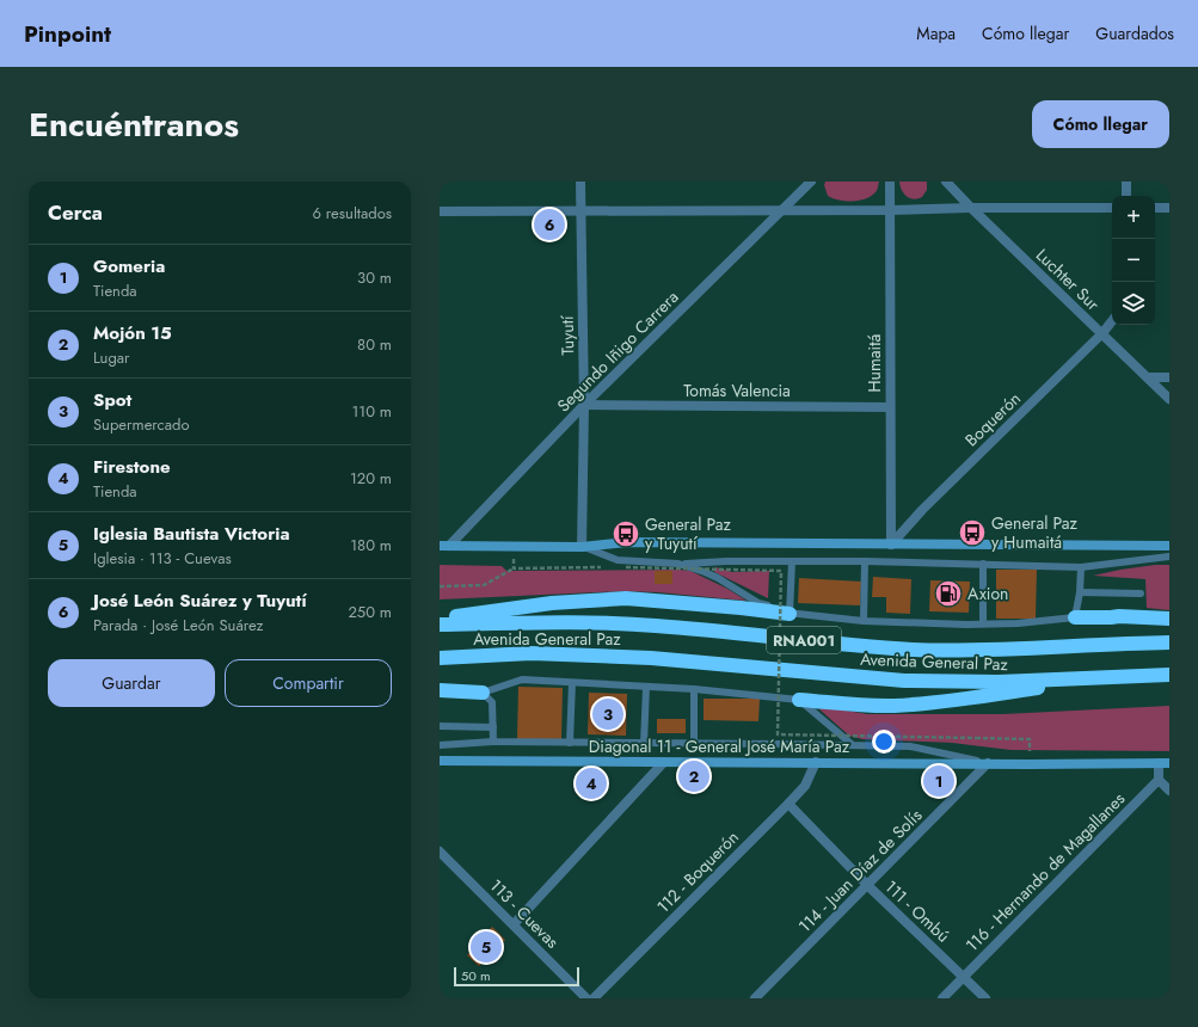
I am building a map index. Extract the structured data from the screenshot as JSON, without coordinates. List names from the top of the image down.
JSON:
{
  "streets": {
    "highway": ["Avenida General Paz", "RNA001"],
    "street": [
      "Luchter Sur",
      "Tuyutí",
      "Segundo Iñigo Carrera",
      "Humaitá",
      "Tomás Valencia",
      "Boquerón",
      "Diagonal 11 - General José María Paz",
      "114 - Juan Díaz de Solís",
      "112 - Boquerón",
      "116 - Hernando de Magallanes",
      "111 - Ombú",
      "113 - Cuevas"
    ]
  },
  "crossings": [
    ["Luchter Sur", "Boquerón"],
    ["Tuyutí", "Segundo Iñigo Carrera"],
    ["Tuyutí", "Tomás Valencia"],
    ["Segundo Iñigo Carrera", "Tomás Valencia"],
    ["Humaitá", "Tomás Valencia"],
    ["Humaitá", "Boquerón"],
    ["Diagonal 11 - General José María Paz", "114 - Juan Díaz de Solís"],
    ["Diagonal 11 - General José María Paz", "112 - Boquerón"],
    ["114 - Juan Díaz de Solís", "111 - Ombú"],
    ["112 - Boquerón", "111 - Ombú"],
    ["116 - Hernando de Magallanes", "111 - Ombú"]
  ],
  "places": {
    "bus stop": ["General Paz y Humaitá", "General Paz y Tuyutí"],
    "fuel station": ["Axion"]
  },
  "scale_bar": "50 m",
  "page": {
    "header": "Pinpoint",
    "nav": ["Mapa", "Cómo llegar", "Guardados"],
    "title": "Encuéntranos",
    "buttons": [
      "Cómo llegar",
      ["Guardar", "Compartir"]
    ],
    "heading": ["Cerca", "6 resultados"],
    "map_buttons": ["+", "−"],
    "pins": [
      "6",
      "3",
      "2",
      "1",
      "4",
      "5"
    ],
    "list": [
      {
        "mark": "1",
        "name": "Gomeria",
        "note": "Tienda",
        "value": "30 m"
      },
      {
        "mark": "2",
        "name": "Mojón 15",
        "note": "Lugar",
        "value": "80 m"
      },
      {
        "mark": "3",
        "name": "Spot",
        "note": "Supermercado",
        "value": "110 m"
      },
      {
        "mark": "4",
        "name": "Firestone",
        "note": "Tienda",
        "value": "120 m"
      },
      {
        "mark": "5",
        "name": "Iglesia Bautista Victoria",
        "note": "Iglesia · 113 - Cuevas",
        "value": "180 m"
      },
      {
        "mark": "6",
        "name": "José León Suárez y Tuyutí",
        "note": "Parada · José León Suárez",
        "value": "250 m"
      }
    ],
    "scale": "50 m"
  }
}
